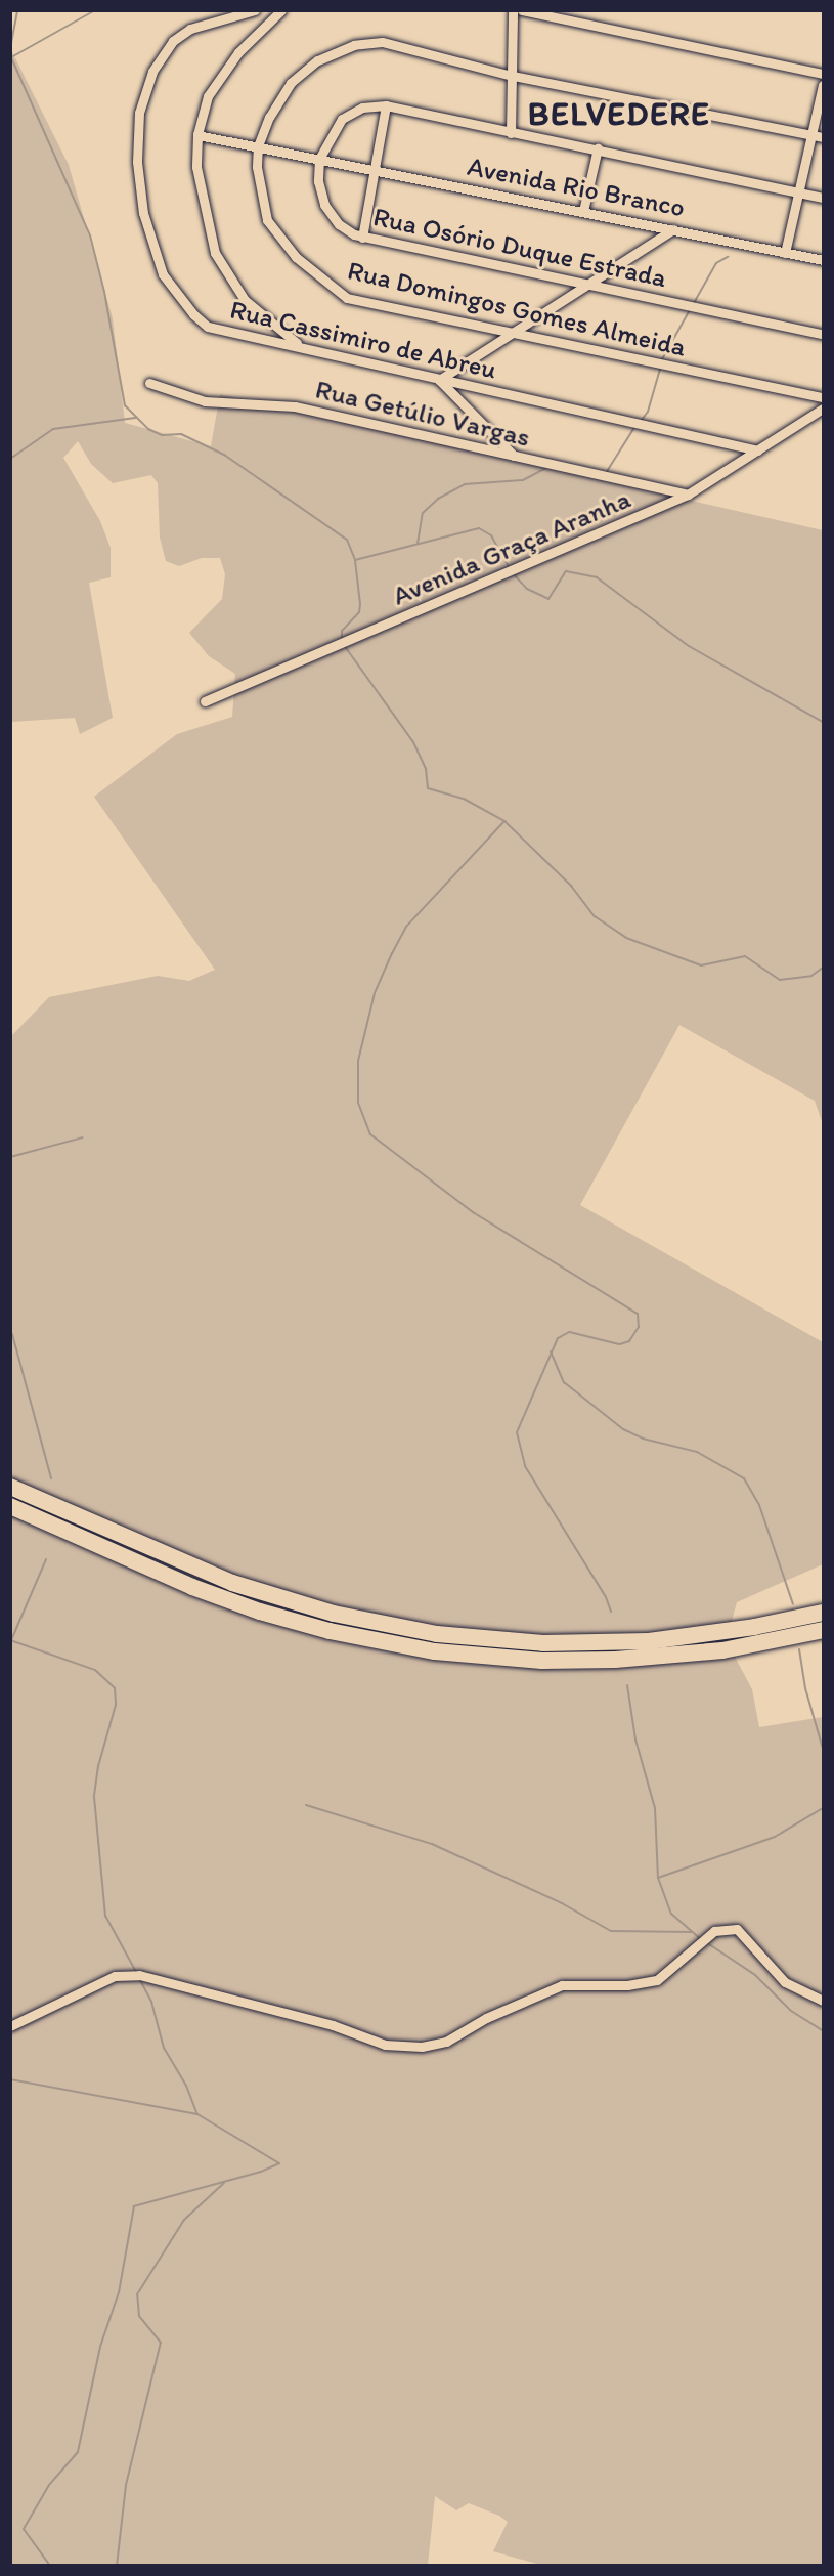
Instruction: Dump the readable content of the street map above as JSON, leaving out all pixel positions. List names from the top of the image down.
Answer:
{
  "streets": {
    "street": [
      "Avenida Rio Branco",
      "Rua Osório Duque Estrada",
      "Rua Domingos Gomes Almeida",
      "Rua Cassimiro de Abreu",
      "Rua Getúlio Vargas",
      "Avenida Graça Aranha"
    ]
  },
  "crossings": [
    ["Avenida Rio Branco", "Rua Osório Duque Estrada"],
    ["Avenida Rio Branco", "Rua Domingos Gomes Almeida"],
    ["Rua Cassimiro de Abreu", "Avenida Graça Aranha"],
    ["Rua Getúlio Vargas", "Avenida Graça Aranha"]
  ],
  "districts": ["BELVEDERE"]
}
